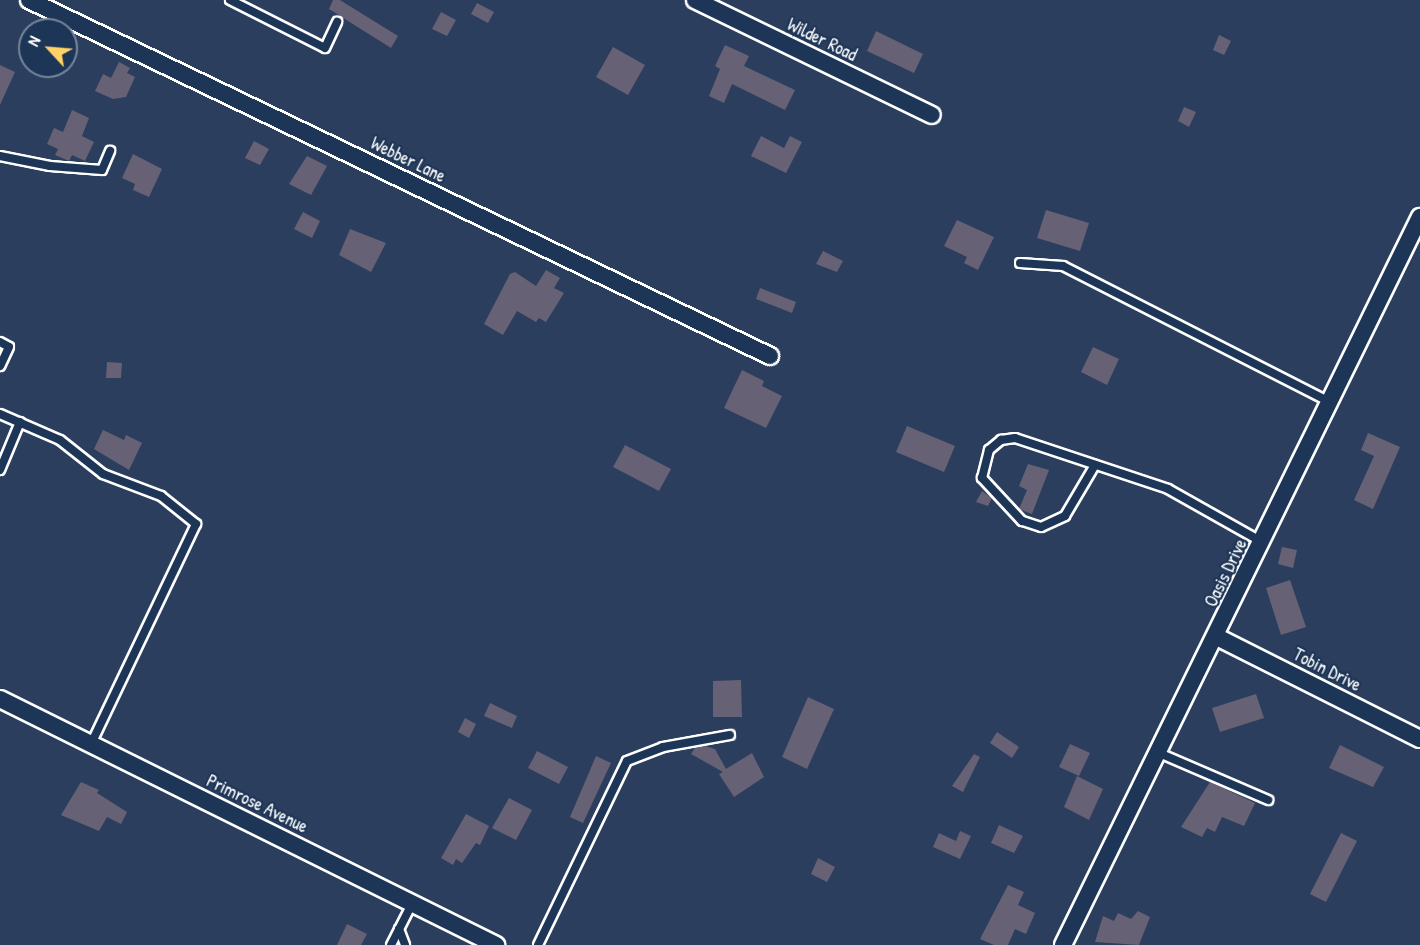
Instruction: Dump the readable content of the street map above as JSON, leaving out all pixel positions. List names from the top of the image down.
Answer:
{
  "streets": {
    "street": [
      "Wilder Road",
      "Webber Lane",
      "Oasis Drive",
      "Tobin Drive",
      "Primrose Avenue"
    ]
  },
  "crossings": [
    ["Oasis Drive", "Tobin Drive"]
  ],
  "north": "top left"
}
